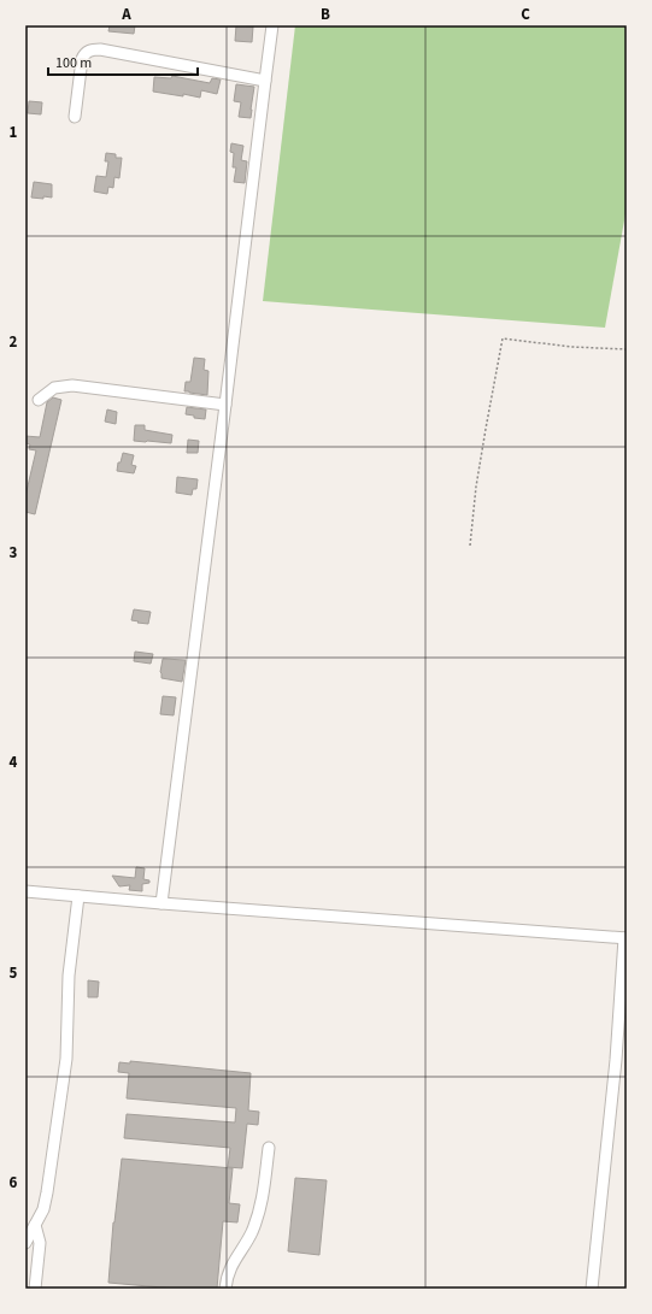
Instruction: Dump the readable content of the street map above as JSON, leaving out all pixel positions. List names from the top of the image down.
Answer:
{
  "scale_bar": "100 m",
  "grid": {
    "columns": ["A", "B", "C"],
    "rows": [
      "1",
      "2",
      "3",
      "4",
      "5",
      "6"
    ]
  }
}
